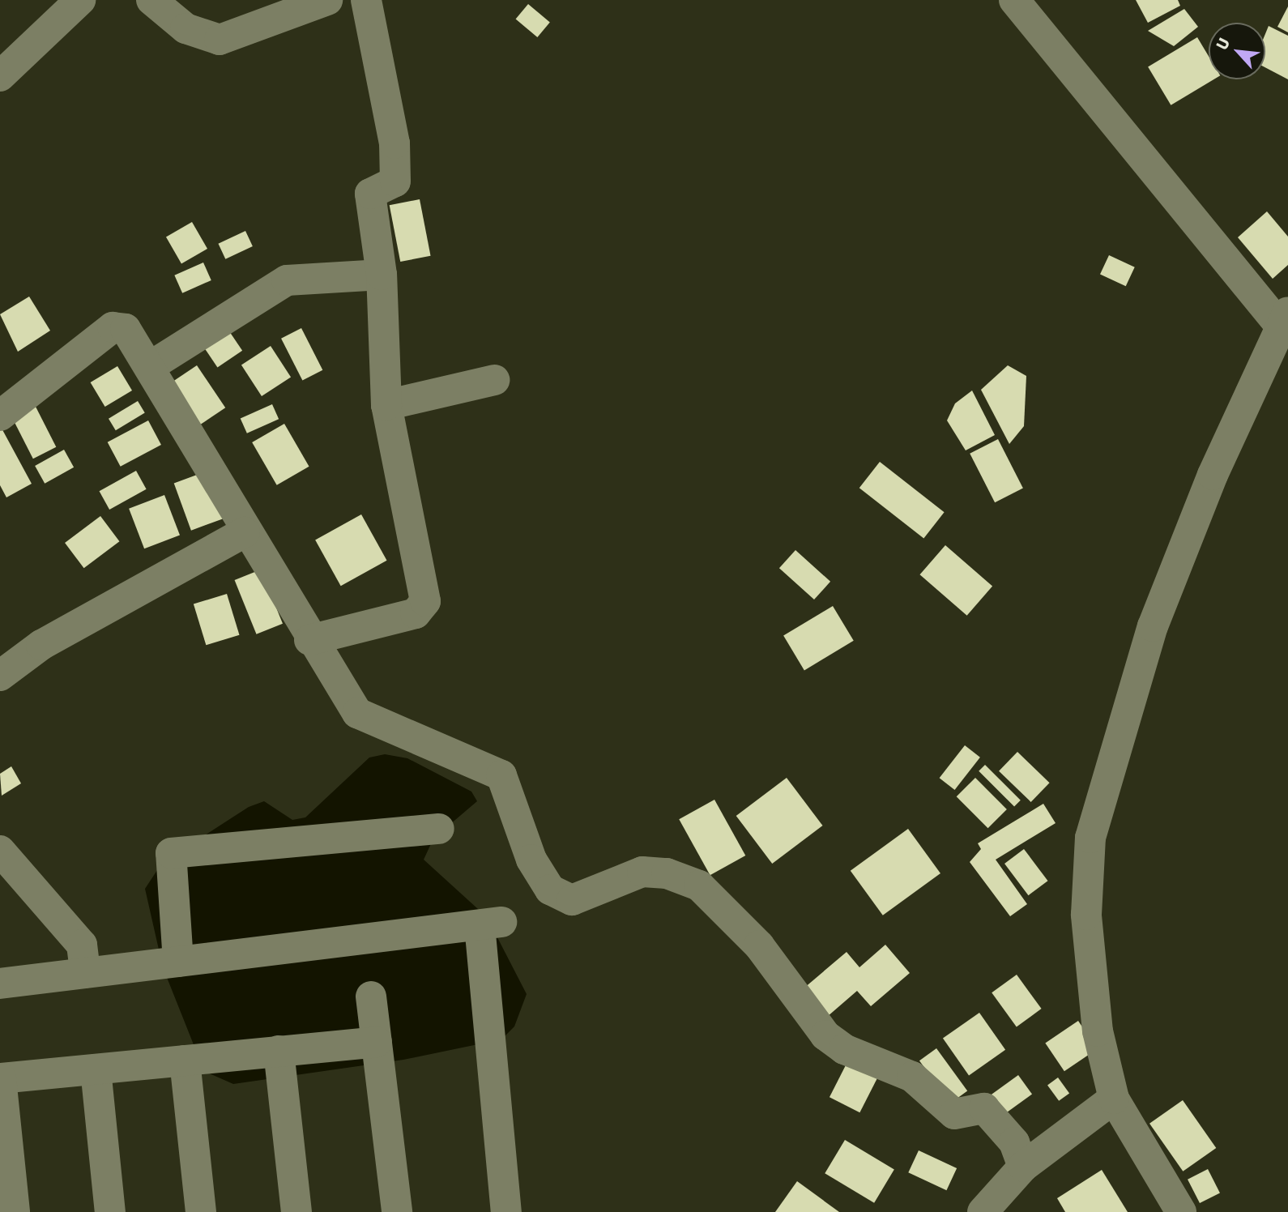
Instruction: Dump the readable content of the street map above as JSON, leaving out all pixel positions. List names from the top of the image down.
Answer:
{
  "north": "top left"
}
